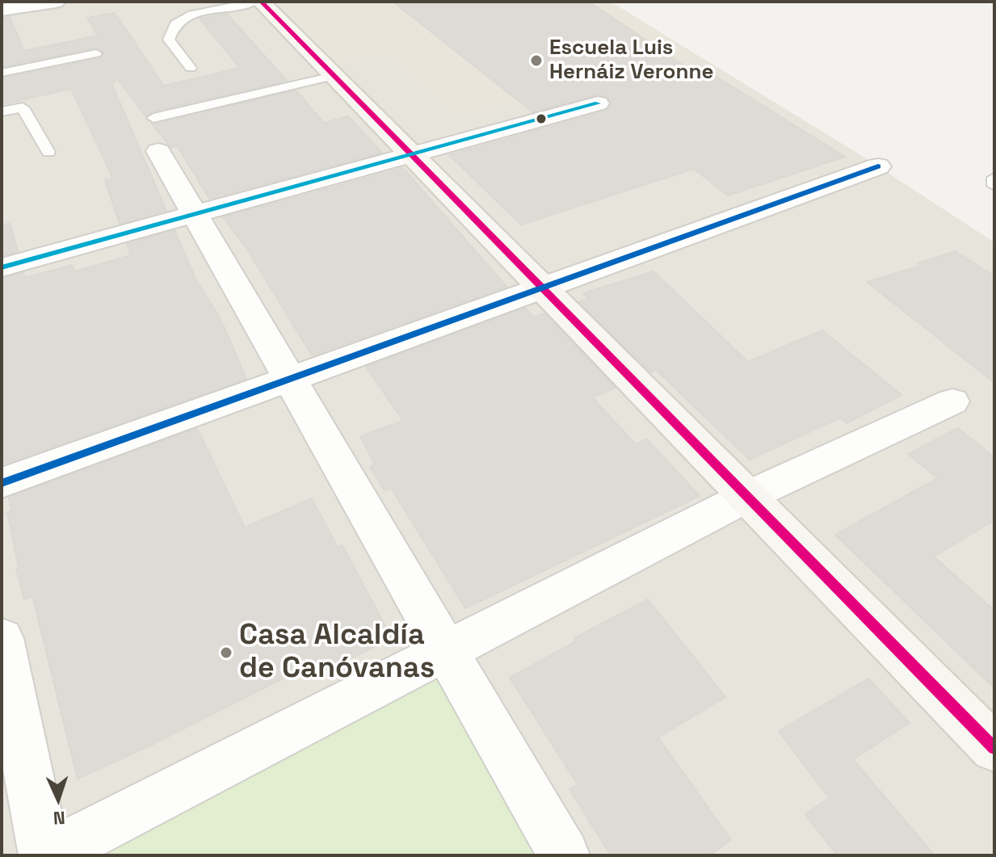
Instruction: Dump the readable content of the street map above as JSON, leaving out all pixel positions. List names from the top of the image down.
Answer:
{
  "places": ["Escuela Luis Hernáiz Veronne", "Casa Alcaldía de Canóvanas"],
  "north": "bottom"
}
